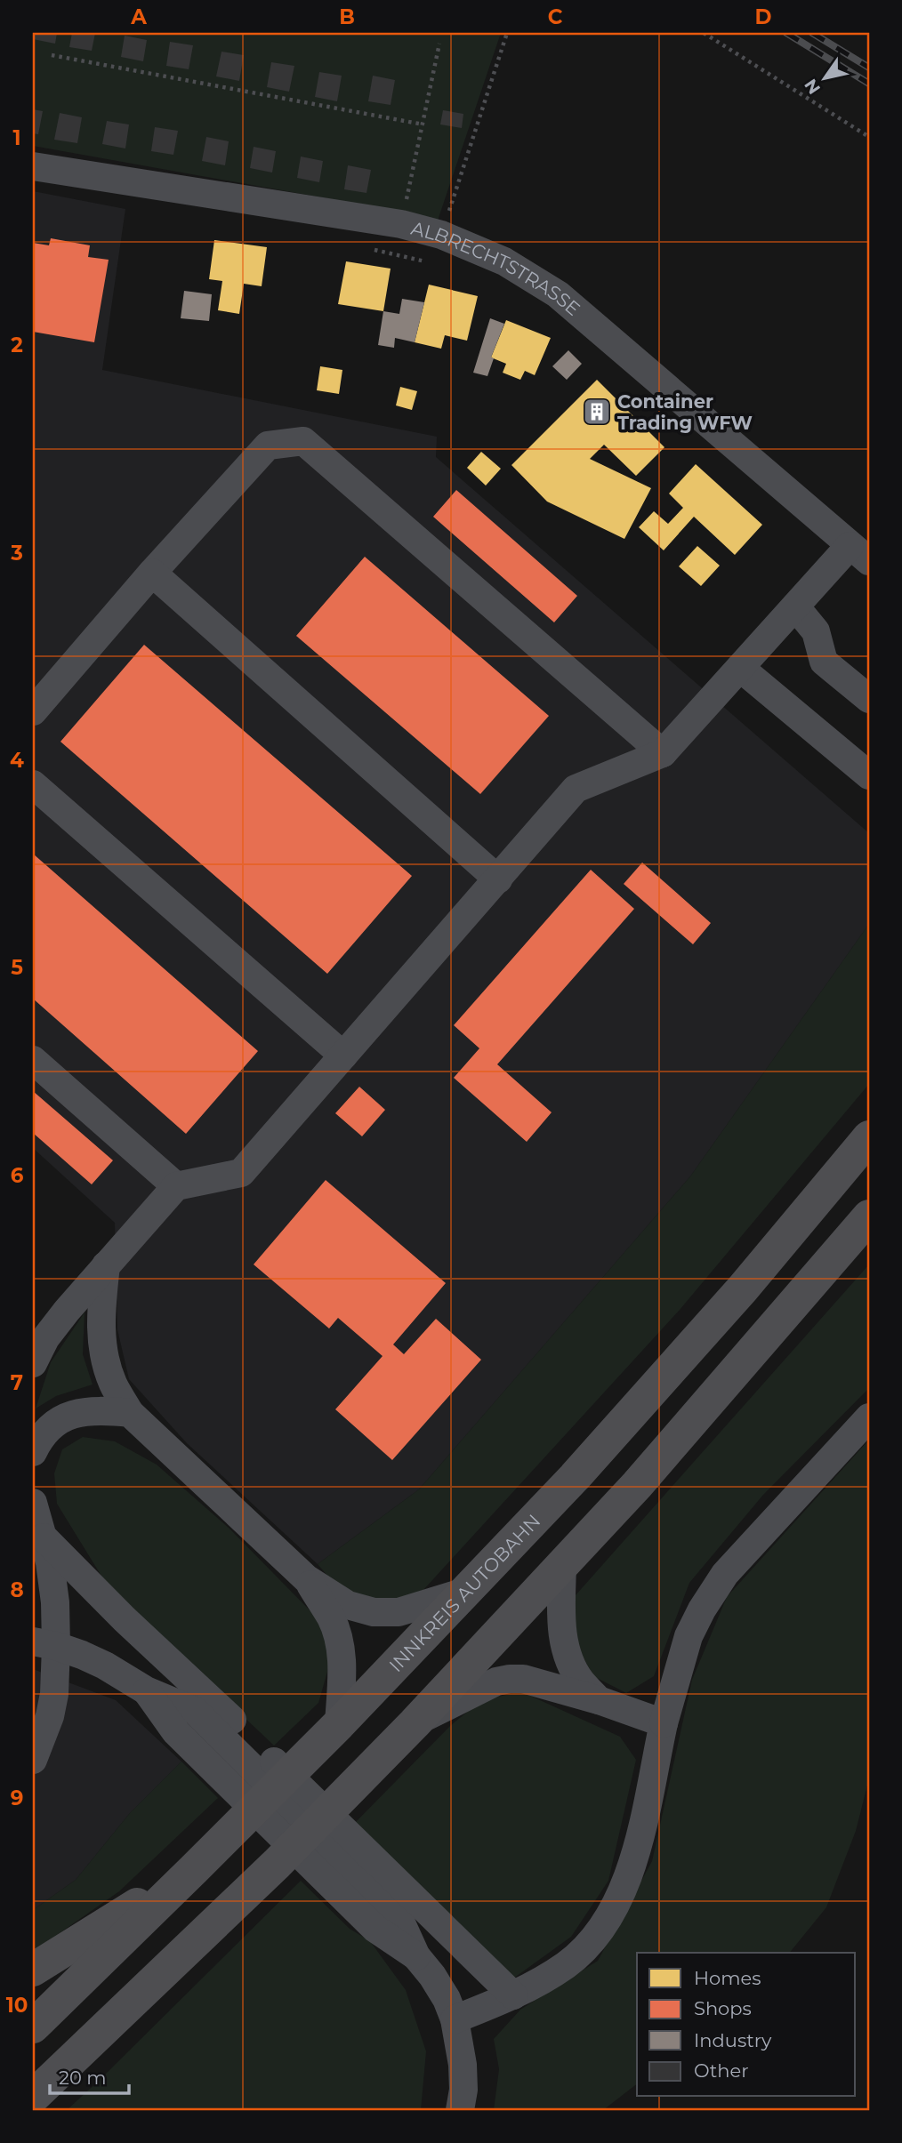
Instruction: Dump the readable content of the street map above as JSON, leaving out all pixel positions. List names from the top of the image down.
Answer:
{
  "streets": {
    "highway": ["INNKREIS AUTOBAHN"],
    "street": ["ALBRECHTSTRASSE"]
  },
  "places": {
    "building": ["Container Trading WFW"]
  },
  "legend": [
    "Homes",
    "Shops",
    "Industry",
    "Other"
  ],
  "scale_bar": "20 m",
  "north": "bottom left",
  "grid": {
    "columns": [
      "A",
      "B",
      "C",
      "D"
    ],
    "rows": [
      "1",
      "2",
      "3",
      "4",
      "5",
      "6",
      "7",
      "8",
      "9",
      "10"
    ]
  }
}
